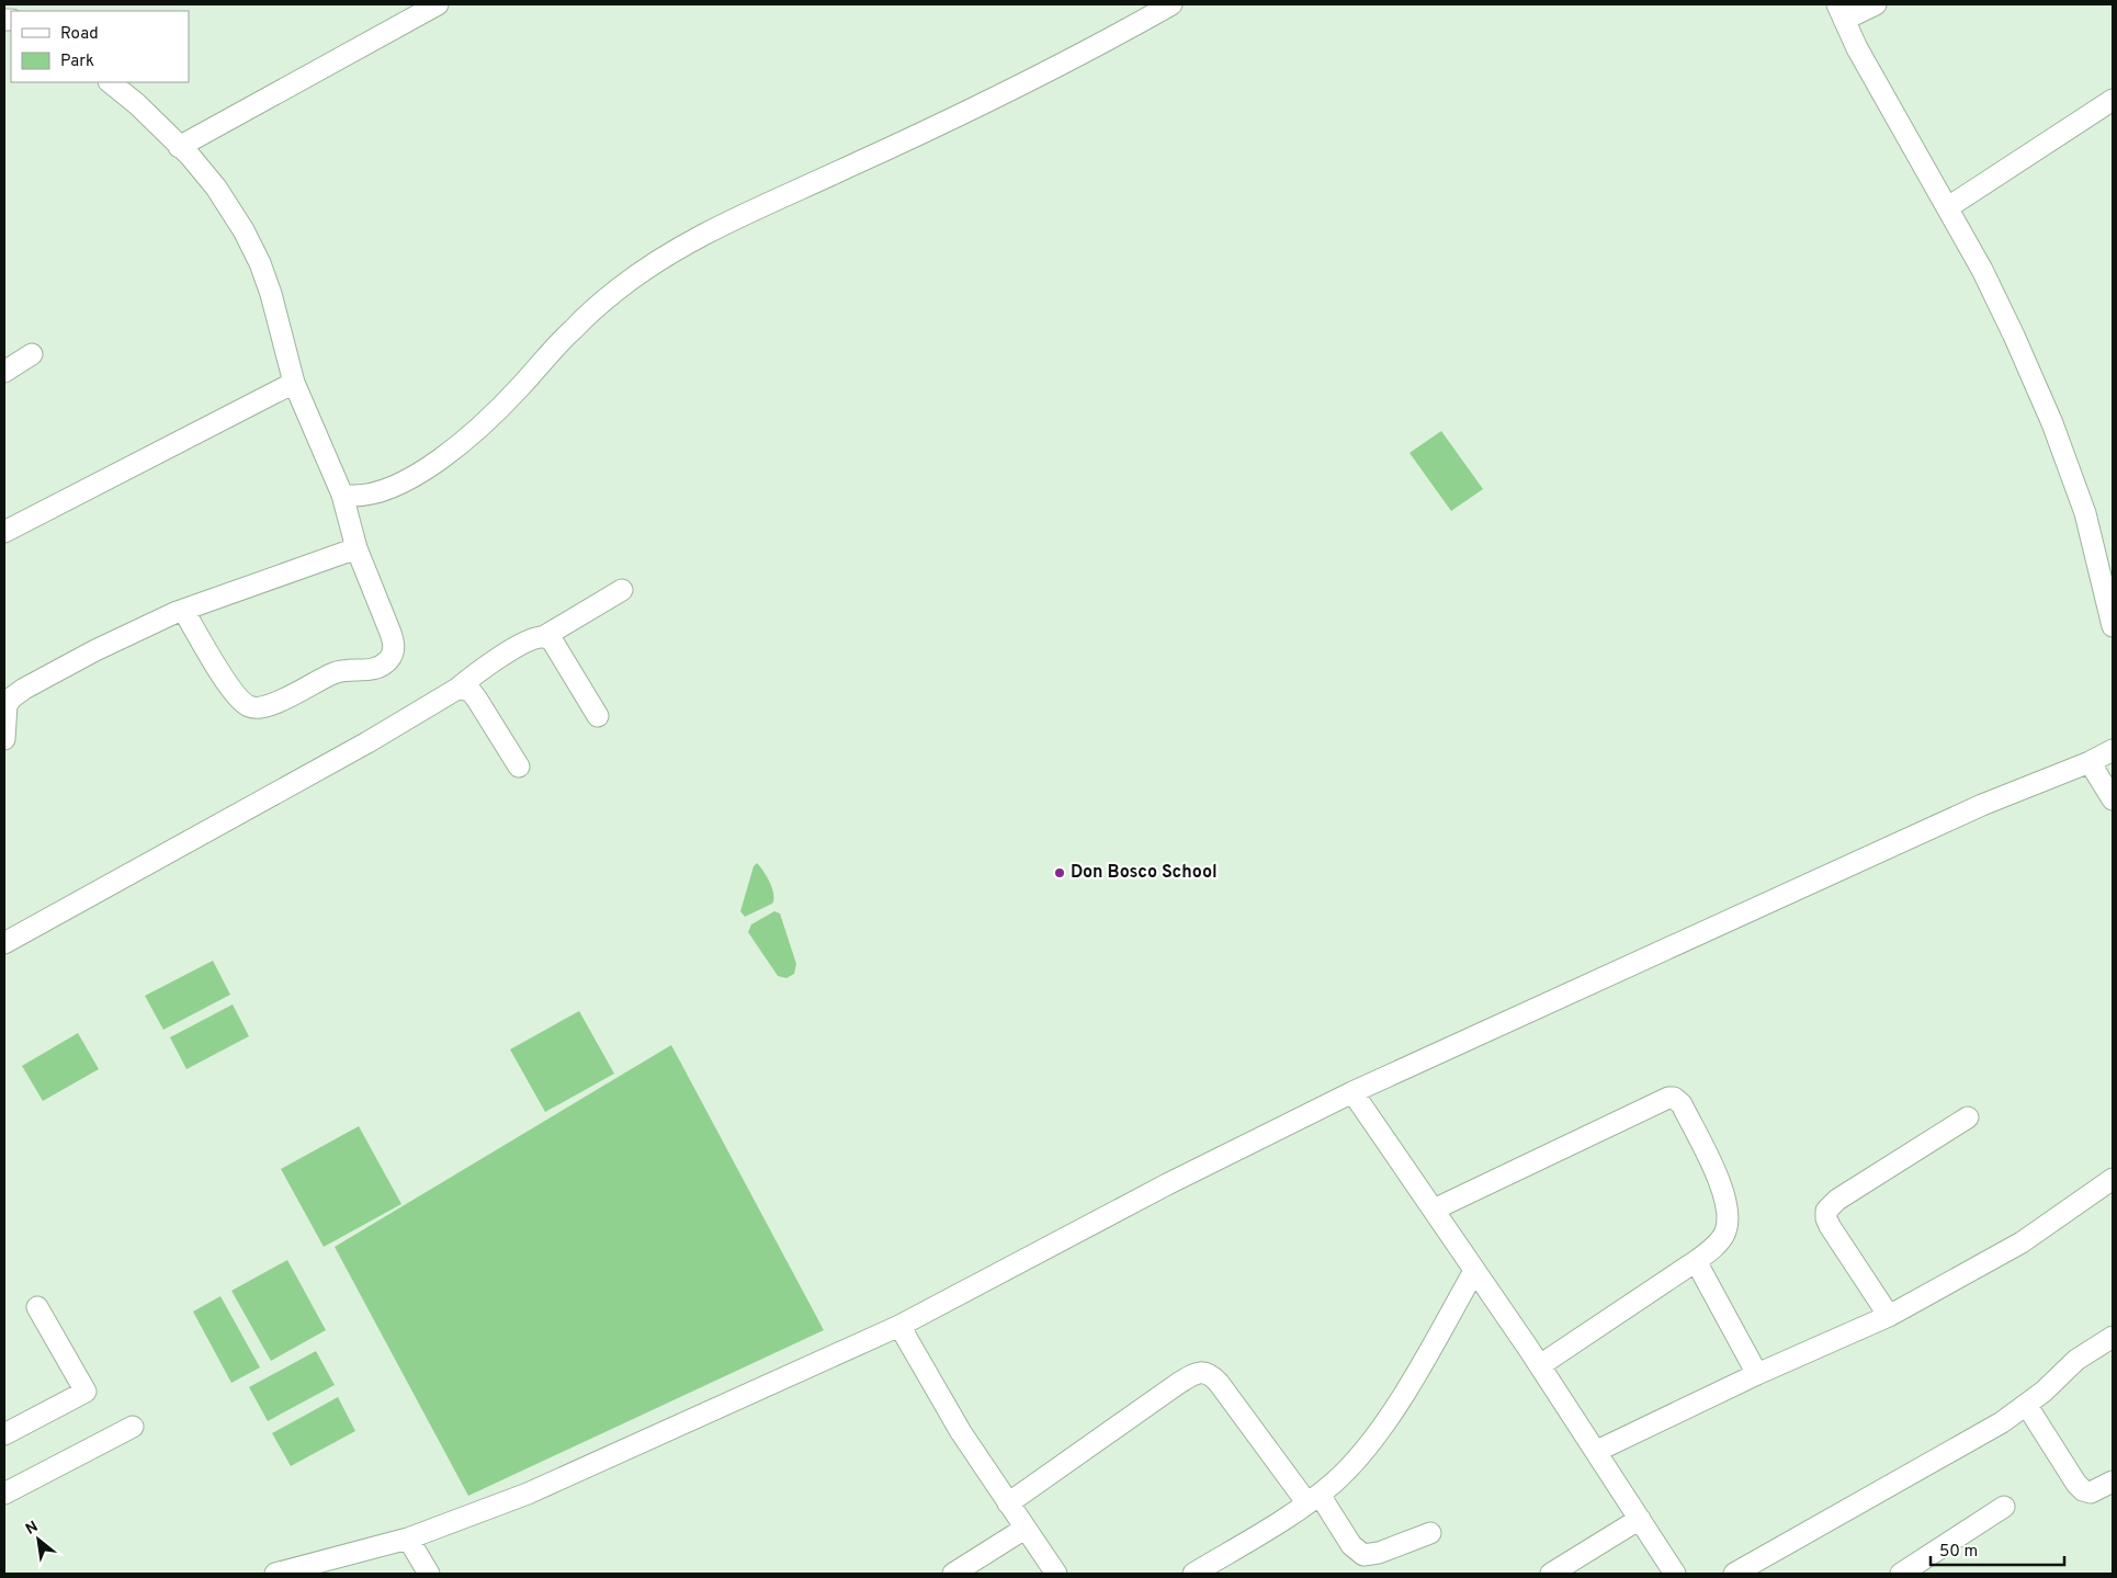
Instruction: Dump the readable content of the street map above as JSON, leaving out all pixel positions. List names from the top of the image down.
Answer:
{
  "places": ["Don Bosco School"],
  "legend": ["Road", "Park"],
  "scale_bar": "50 m",
  "north": "top left"
}
